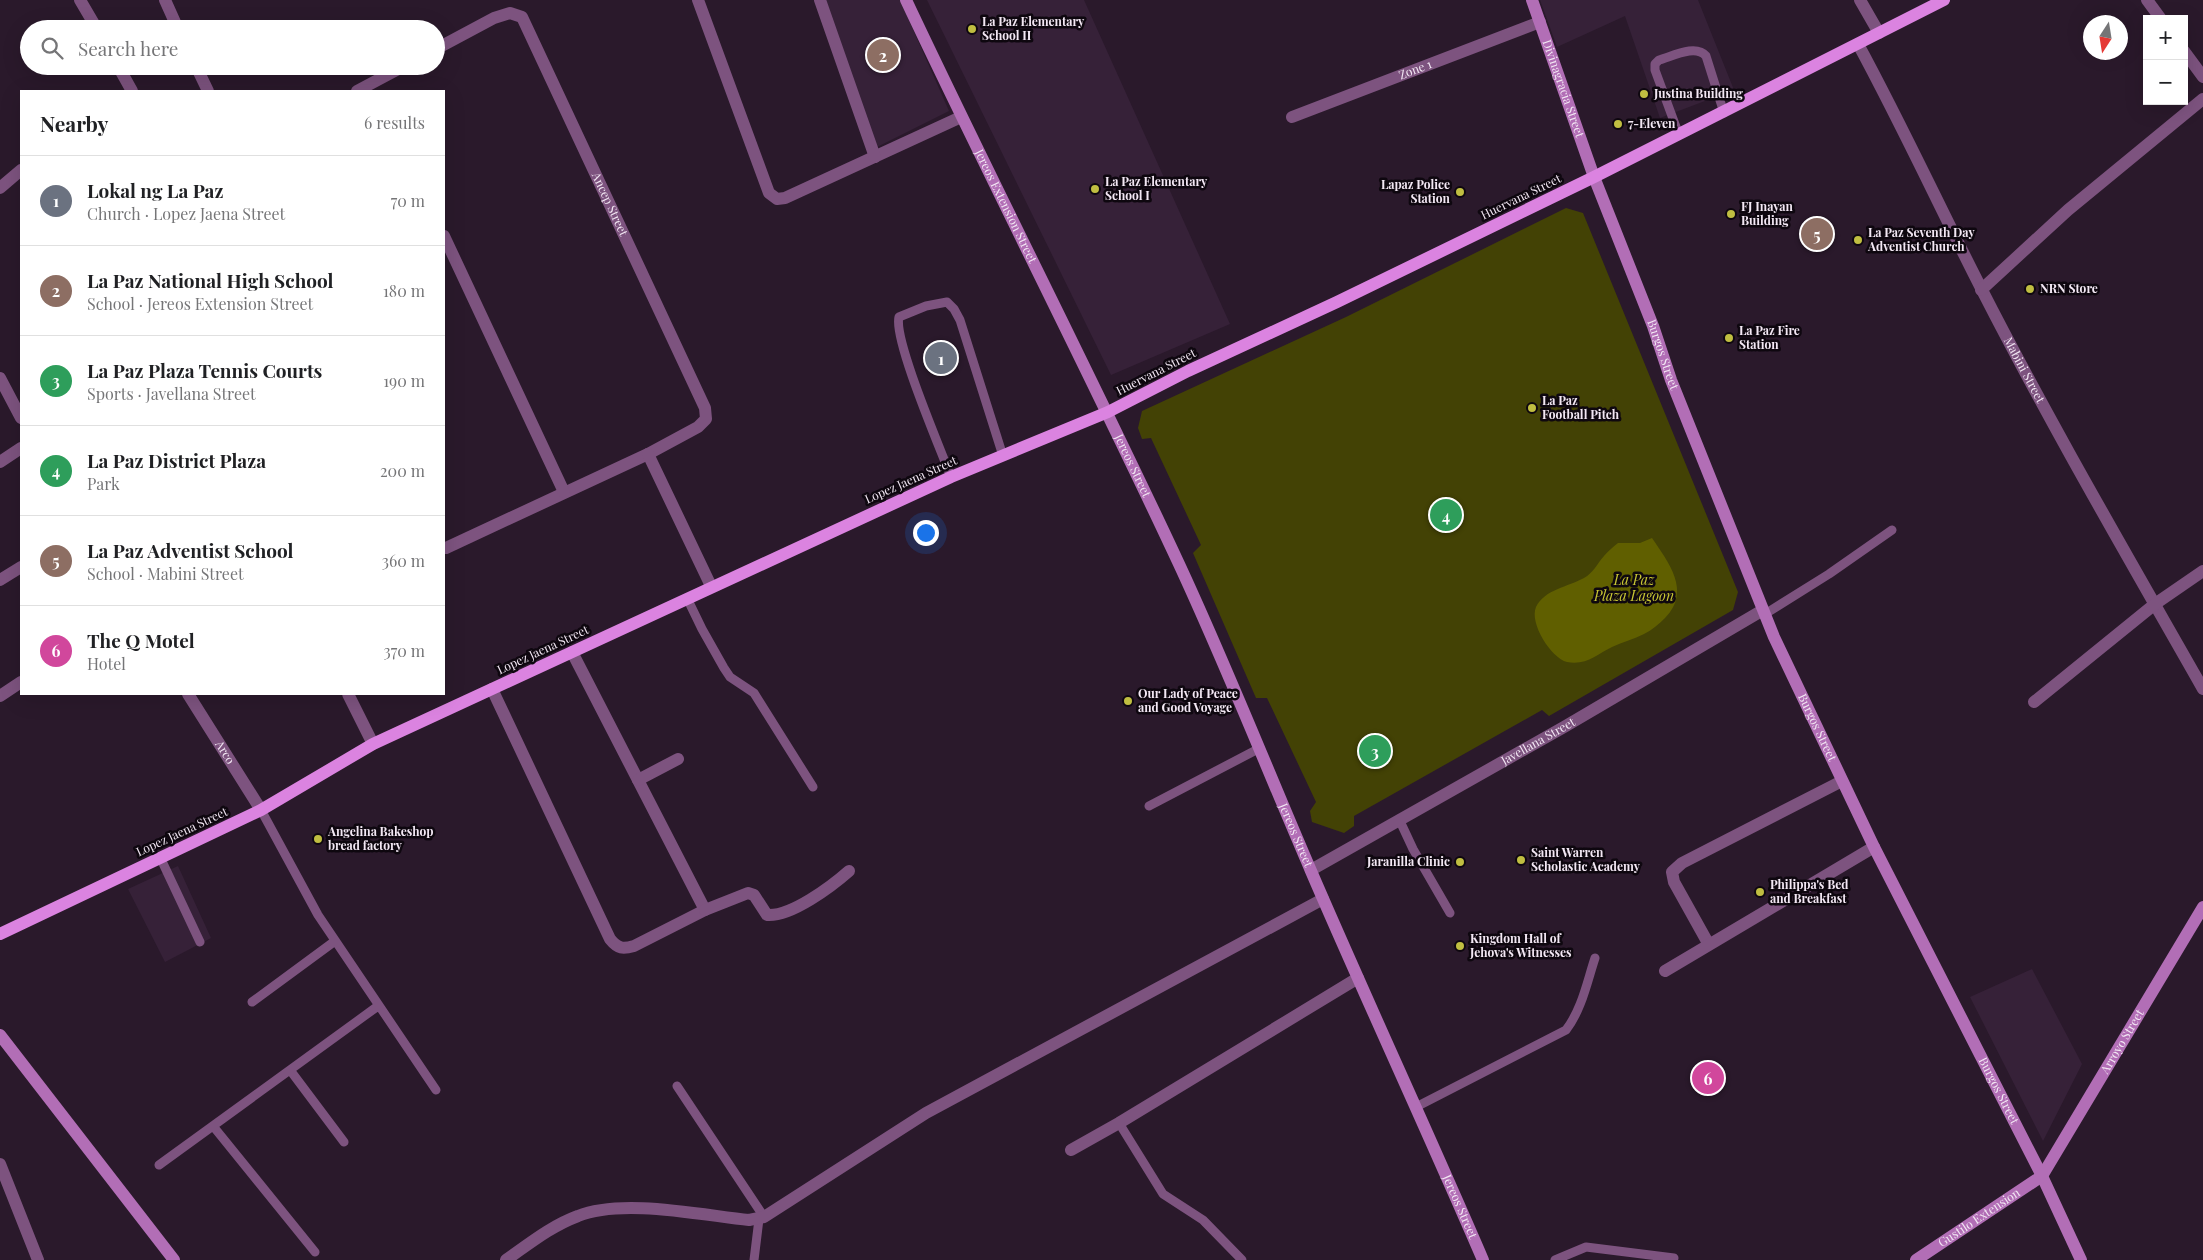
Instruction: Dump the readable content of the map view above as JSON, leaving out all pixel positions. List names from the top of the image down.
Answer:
{
  "streets": {
    "main road": ["Huervana Street", "Lopez Jaena Street"],
    "street": [
      "Zone 1",
      "Divinagracia Street",
      "Ancep Street",
      "Jereos Extension Street",
      "Burgos Street",
      "Mabini Street",
      "Jereos Street",
      "Javellana Street",
      "Arco",
      "Arroyo Street",
      "Gustilo Extension"
    ]
  },
  "crossings": [
    ["Zone 1", "Divinagracia Street"],
    ["Divinagracia Street", "Huervana Street"],
    ["Divinagracia Street", "Burgos Street"],
    ["Huervana Street", "Jereos Extension Street"],
    ["Huervana Street", "Burgos Street"],
    ["Huervana Street", "Mabini Street"],
    ["Huervana Street", "Jereos Street"],
    ["Huervana Street", "Lopez Jaena Street"],
    ["Jereos Extension Street", "Jereos Street"],
    ["Jereos Extension Street", "Lopez Jaena Street"],
    ["Burgos Street", "Javellana Street"],
    ["Burgos Street", "Arroyo Street"],
    ["Burgos Street", "Gustilo Extension"],
    ["Jereos Street", "Lopez Jaena Street"],
    ["Jereos Street", "Javellana Street"],
    ["Lopez Jaena Street", "Arco"],
    ["Arroyo Street", "Gustilo Extension"]
  ],
  "water": ["La Paz Plaza Lagoon"],
  "places": [
    "La Paz Elementary School II",
    "Justina Building",
    "7-Eleven",
    "La Paz Elementary School I",
    "Lapaz Police Station",
    "FJ Inayan Building",
    "La Paz Seventh Day Adventist Church",
    "NRN Store",
    "La Paz Fire Station",
    "La Paz Football Pitch",
    "Our Lady of Peace and Good Voyage",
    "Angelina Bakeshop bread factory",
    "Saint Warren Scholastic Academy",
    "Jaranilla Clinic",
    "Philippa's Bed and Breakfast",
    "Kingdom Hall of Jehova's Witnesses"
  ],
  "north": "bottom",
  "page": {
    "map_buttons": ["+", "−"],
    "search": "Search here",
    "pins": [
      "2",
      "5",
      "1",
      "4",
      "3",
      "6"
    ],
    "heading": ["Nearby", "6 results"],
    "list": [
      {
        "mark": "1",
        "name": "Lokal ng La Paz",
        "note": "Church · Lopez Jaena Street",
        "value": "70 m"
      },
      {
        "mark": "2",
        "name": "La Paz National High School",
        "note": "School · Jereos Extension Street",
        "value": "180 m"
      },
      {
        "mark": "3",
        "name": "La Paz Plaza Tennis Courts",
        "note": "Sports · Javellana Street",
        "value": "190 m"
      },
      {
        "mark": "4",
        "name": "La Paz District Plaza",
        "note": "Park",
        "value": "200 m"
      },
      {
        "mark": "5",
        "name": "La Paz Adventist School",
        "note": "School · Mabini Street",
        "value": "360 m"
      },
      {
        "mark": "6",
        "name": "The Q Motel",
        "note": "Hotel",
        "value": "370 m"
      }
    ]
  }
}
